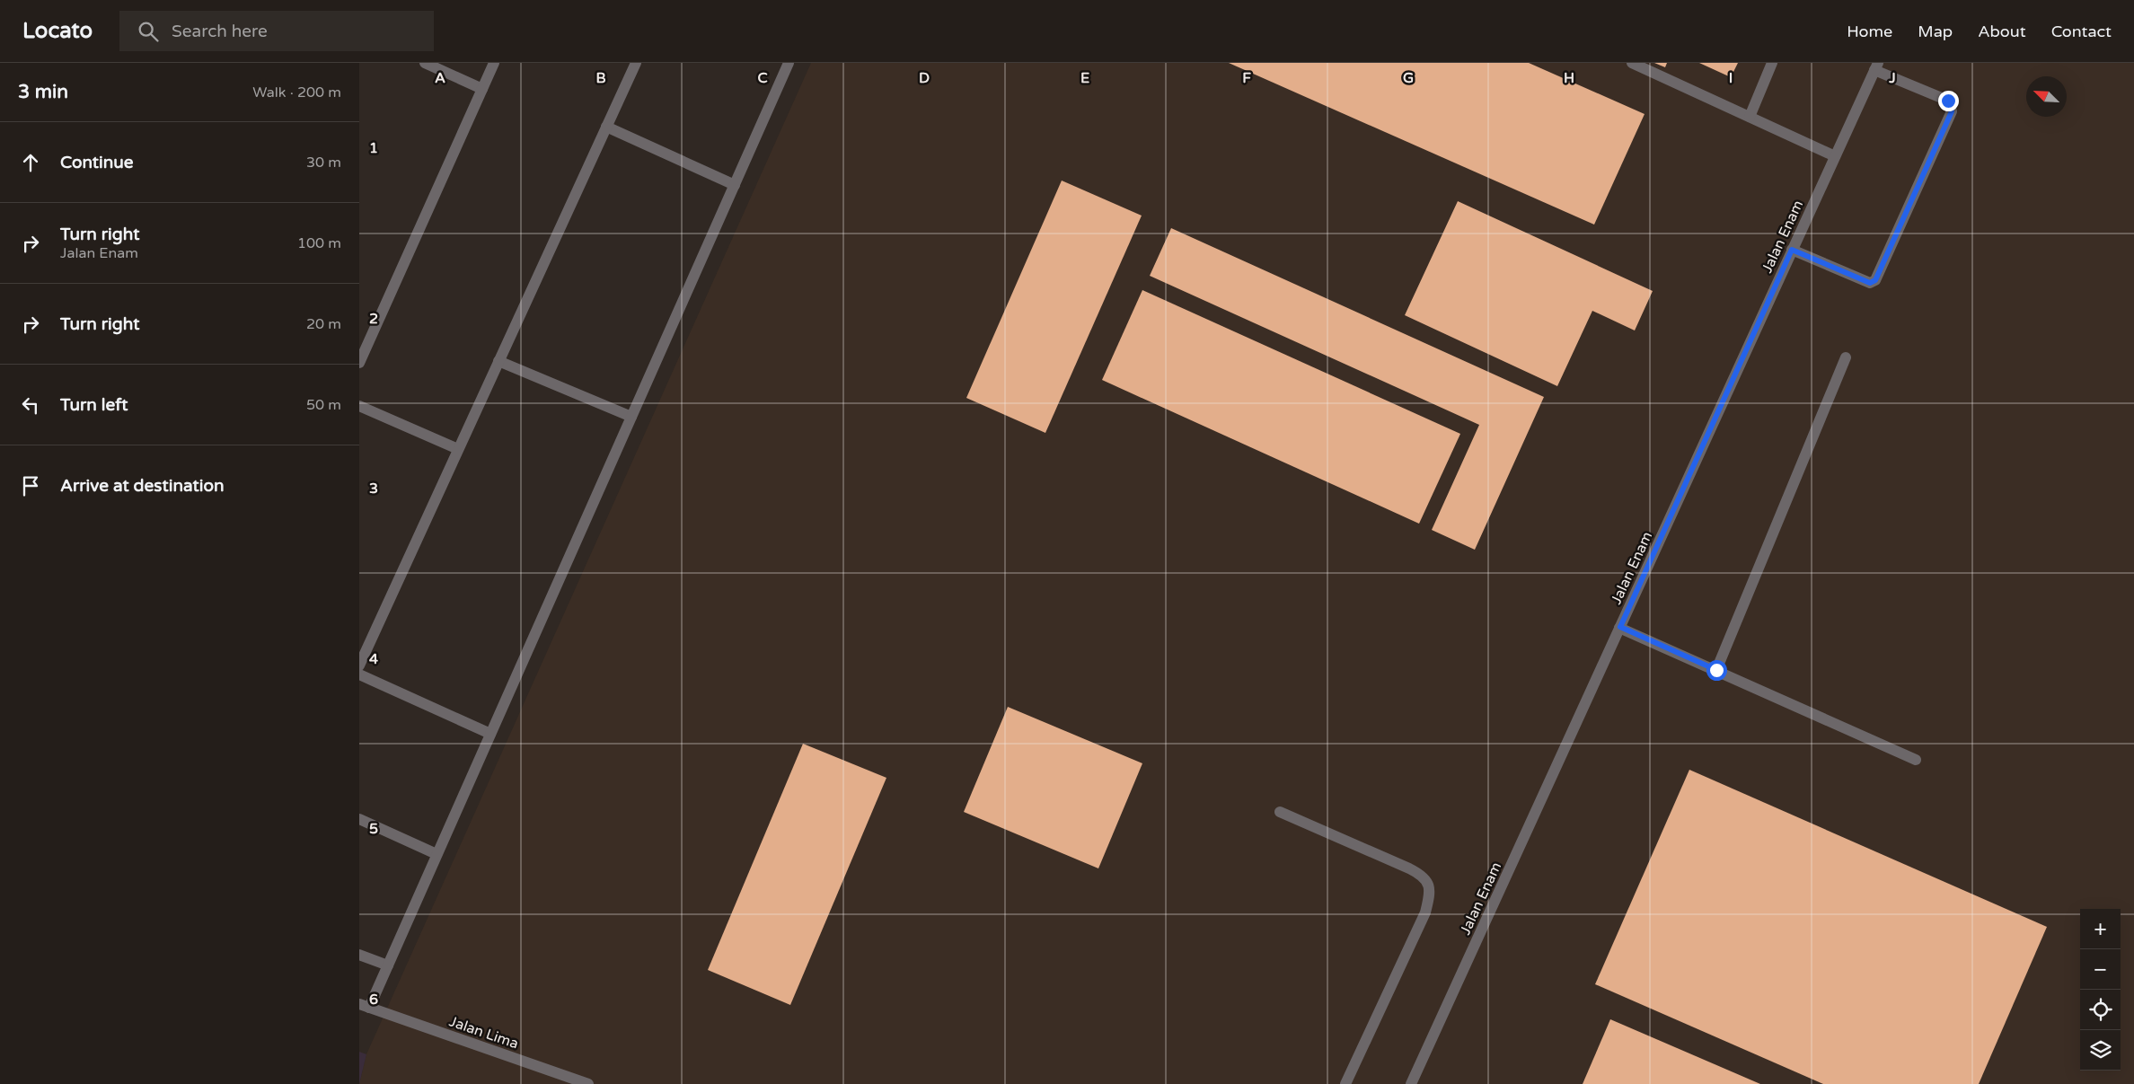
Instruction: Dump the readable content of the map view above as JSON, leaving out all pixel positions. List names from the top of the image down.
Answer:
{
  "streets": {
    "street": ["Jalan Enam", "Jalan Lima"]
  },
  "north": "top left",
  "page": {
    "header": "Locato",
    "search": "Search here",
    "nav": [
      "Home",
      "Map",
      "About",
      "Contact"
    ],
    "heading": ["3 min", "Walk · 200 m"],
    "list": [
      ["Continue", "30 m"],
      ["Turn right", "Jalan Enam", "100 m"],
      ["Turn right", "20 m"],
      ["Turn left", "50 m"],
      "Arrive at destination"
    ],
    "map_buttons": ["+", "−"]
  },
  "grid": {
    "columns": [
      "A",
      "B",
      "C",
      "D",
      "E",
      "F",
      "G",
      "H",
      "I",
      "J"
    ],
    "rows": [
      "1",
      "2",
      "3",
      "4",
      "5",
      "6"
    ]
  }
}
